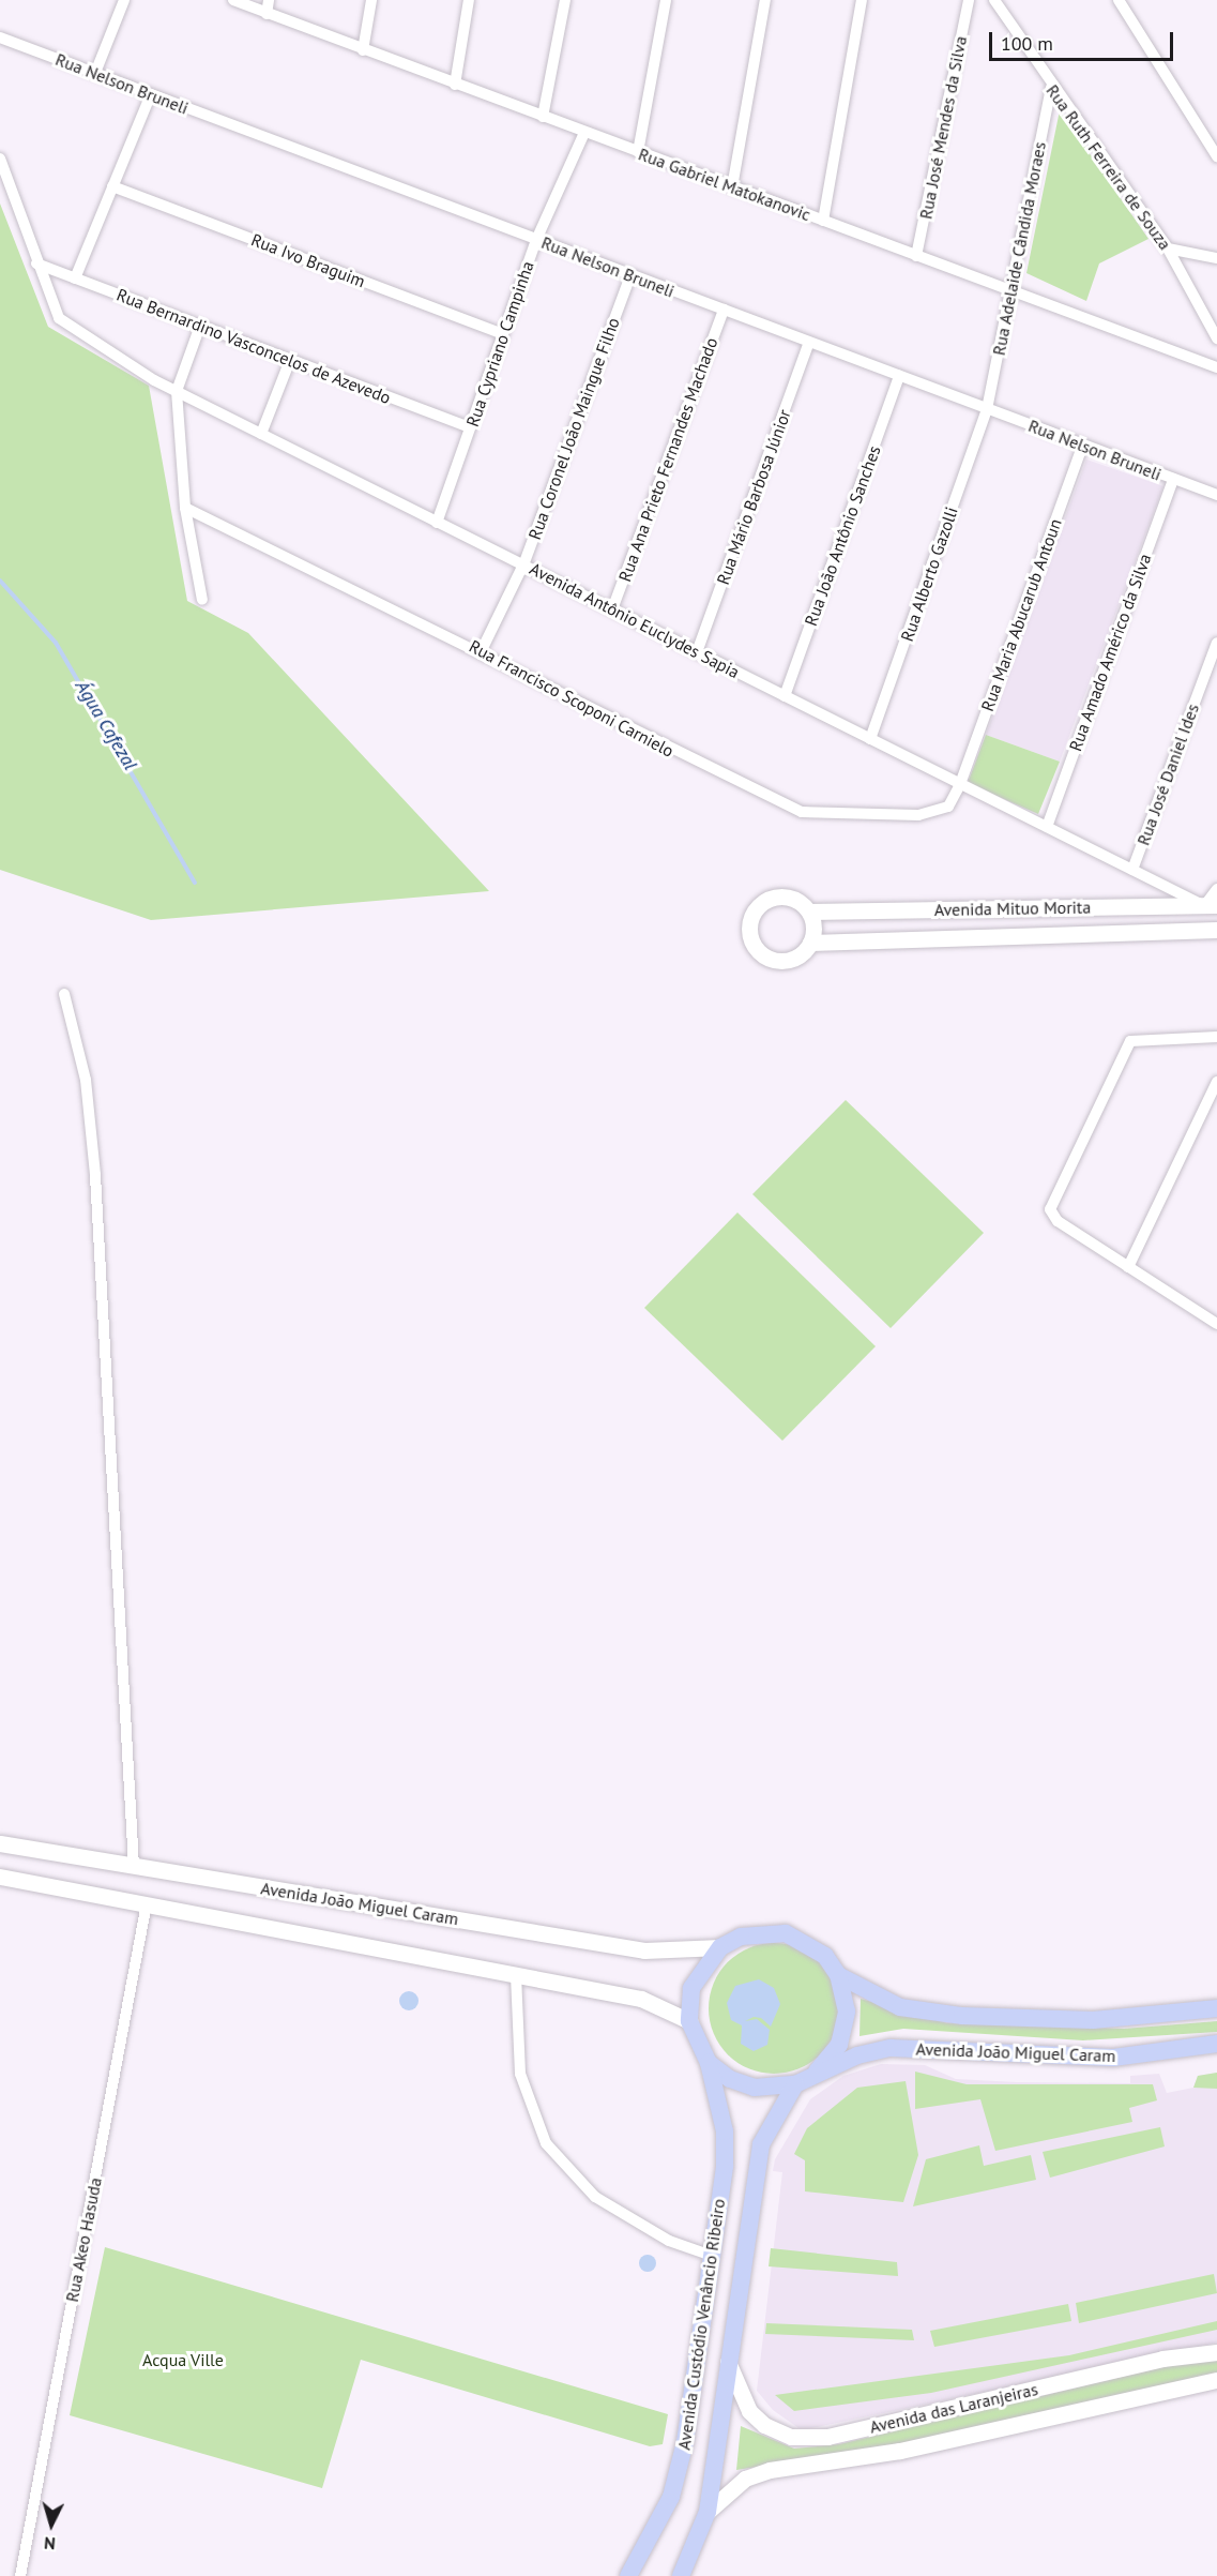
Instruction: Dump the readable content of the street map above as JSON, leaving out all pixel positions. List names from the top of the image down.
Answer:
{
  "streets": {
    "main road": ["Avenida João Miguel Caram", "Avenida Custódio Venâncio Ribeiro"],
    "street": [
      "Rua Nelson Bruneli",
      "Rua José Mendes da Silva",
      "Rua Ruth Ferreira de Souza",
      "Rua Gabriel Matokanovic",
      "Rua Adelaide Cândida Moraes",
      "Rua Ivo Braguim",
      "Rua Cypriano Campinha",
      "Rua Bernardino Vasconcelos de Azevedo",
      "Rua Coronel João Maingue Filho",
      "Rua Ana Prieto Fernandes Machado",
      "Rua Mário Barbosa Júnior",
      "Rua João Antônio Sanches",
      "Rua Alberto Gazolli",
      "Rua Maria Abucarub Antoun",
      "Avenida Antônio Euclydes Sapia",
      "Rua Amado Américo da Silva",
      "Rua Francisco Scoponi Carnielo",
      "Rua José Daniel Ides",
      "Avenida Mituo Morita",
      "Rua Akeo Hasuda",
      "Avenida das Laranjeiras"
    ]
  },
  "crossings": [
    ["Rua Nelson Bruneli", "Rua Adelaide Cândida Moraes"],
    ["Rua Nelson Bruneli", "Rua Cypriano Campinha"],
    ["Rua Nelson Bruneli", "Rua Coronel João Maingue Filho"],
    ["Rua Nelson Bruneli", "Rua Ana Prieto Fernandes Machado"],
    ["Rua Nelson Bruneli", "Rua Mário Barbosa Júnior"],
    ["Rua Nelson Bruneli", "Rua João Antônio Sanches"],
    ["Rua Nelson Bruneli", "Rua Alberto Gazolli"],
    ["Rua Nelson Bruneli", "Rua Maria Abucarub Antoun"],
    ["Rua Nelson Bruneli", "Rua Amado Américo da Silva"],
    ["Rua José Mendes da Silva", "Rua Gabriel Matokanovic"],
    ["Rua Ruth Ferreira de Souza", "Rua Adelaide Cândida Moraes"],
    ["Rua Gabriel Matokanovic", "Rua Adelaide Cândida Moraes"],
    ["Rua Gabriel Matokanovic", "Rua Cypriano Campinha"],
    ["Rua Adelaide Cândida Moraes", "Rua Alberto Gazolli"],
    ["Rua Ivo Braguim", "Rua Cypriano Campinha"],
    ["Rua Cypriano Campinha", "Rua Bernardino Vasconcelos de Azevedo"],
    ["Rua Cypriano Campinha", "Avenida Antônio Euclydes Sapia"],
    ["Rua Bernardino Vasconcelos de Azevedo", "Avenida Antônio Euclydes Sapia"],
    ["Rua Coronel João Maingue Filho", "Avenida Antônio Euclydes Sapia"],
    ["Rua Coronel João Maingue Filho", "Rua Francisco Scoponi Carnielo"],
    ["Rua Ana Prieto Fernandes Machado", "Avenida Antônio Euclydes Sapia"],
    ["Rua Mário Barbosa Júnior", "Avenida Antônio Euclydes Sapia"],
    ["Rua João Antônio Sanches", "Avenida Antônio Euclydes Sapia"],
    ["Rua Alberto Gazolli", "Avenida Antônio Euclydes Sapia"],
    ["Rua Maria Abucarub Antoun", "Avenida Antônio Euclydes Sapia"],
    ["Rua Maria Abucarub Antoun", "Rua Francisco Scoponi Carnielo"],
    ["Avenida Antônio Euclydes Sapia", "Rua Amado Américo da Silva"],
    ["Avenida Antônio Euclydes Sapia", "Rua Francisco Scoponi Carnielo"],
    ["Avenida Antônio Euclydes Sapia", "Rua José Daniel Ides"],
    ["Avenida Antônio Euclydes Sapia", "Avenida Mituo Morita"],
    ["Avenida João Miguel Caram", "Avenida Custódio Venâncio Ribeiro"],
    ["Avenida Custódio Venâncio Ribeiro", "Avenida das Laranjeiras"]
  ],
  "water": ["Água Cafezal"],
  "parks": ["Acqua Ville"],
  "scale_bar": "100 m",
  "north": "bottom"
}
